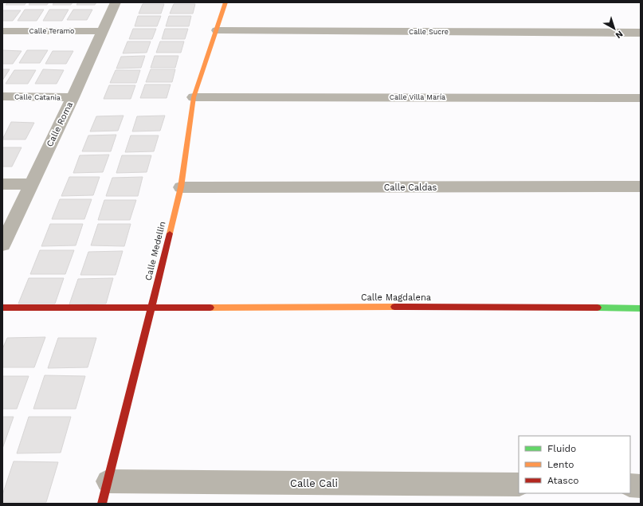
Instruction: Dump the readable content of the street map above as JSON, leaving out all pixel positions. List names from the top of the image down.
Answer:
{
  "streets": {
    "street": [
      "Calle Teramo",
      "Calle Sucre",
      "Calle Catania",
      "Calle Villa María",
      "Calle Roma",
      "Calle Caldas",
      "Calle Medellin",
      "Calle Magdalena",
      "Calle Cali"
    ]
  },
  "crossings": [
    ["Calle Teramo", "Calle Roma"],
    ["Calle Sucre", "Calle Medellin"],
    ["Calle Catania", "Calle Roma"],
    ["Calle Villa María", "Calle Medellin"],
    ["Calle Caldas", "Calle Medellin"],
    ["Calle Medellin", "Calle Magdalena"],
    ["Calle Medellin", "Calle Cali"]
  ],
  "legend": ["Fluido", "Lento", "Atasco"],
  "north": "bottom right"
}
